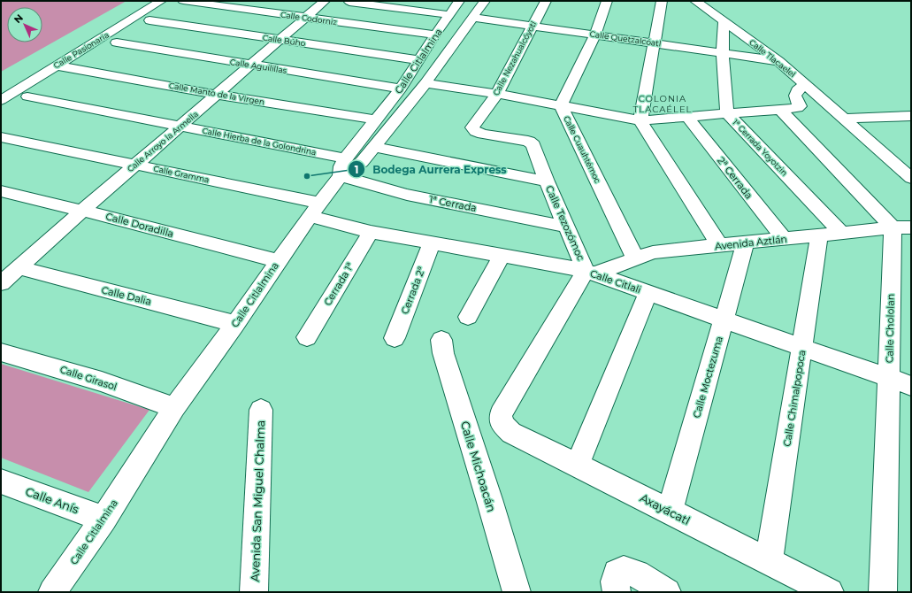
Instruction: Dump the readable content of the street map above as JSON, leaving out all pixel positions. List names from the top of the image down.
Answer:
{
  "streets": {
    "street": [
      "Calle Codorniz",
      "Calle Quetzalcóatl",
      "Calle Búho",
      "Calle Pasionaria",
      "Calle Nezahualcóyotl",
      "Calle Tlacaelel",
      "Calle Citlalmina",
      "Calle Aguilillas",
      "Calle Manto de la Virgen",
      "Calle Arroyo la Armella",
      "Calle Hierba de la Golondrina",
      "1ª Cerrada Yoyotzin",
      "Calle Cuauhtémoc",
      "Calle Gramma",
      "2ª Cerrada",
      "1ª Cerrada",
      "Calle Tezozómoc",
      "Calle Doradilla",
      "Avenida Aztlán",
      "Calle Citlali",
      "Cerrada 1ª",
      "Cerrada 2ª",
      "Calle Dalia",
      "Calle Chololan",
      "Calle Moctezuma",
      "Calle Girasol",
      "Calle Chimalpopoca",
      "Calle Michoacán",
      "Calle Anís",
      "Avenida San Miguel Chalma",
      "Axayácatl"
    ]
  },
  "crossings": [
    ["Calle Codorniz", "Calle Citlalmina"],
    ["Calle Codorniz", "Calle Arroyo la Armella"],
    ["Calle Quetzalcóatl", "Calle Nezahualcóyotl"],
    ["Calle Quetzalcóatl", "Calle Tlacaelel"],
    ["Calle Quetzalcóatl", "1ª Cerrada Yoyotzin"],
    ["Calle Quetzalcóatl", "Calle Cuauhtémoc"],
    ["Calle Búho", "Calle Citlalmina"],
    ["Calle Búho", "Calle Arroyo la Armella"],
    ["Calle Pasionaria", "Calle Manto de la Virgen"],
    ["Calle Nezahualcóyotl", "Calle Tezozómoc"],
    ["Calle Tlacaelel", "1ª Cerrada Yoyotzin"],
    ["Calle Citlalmina", "Calle Aguilillas"],
    ["Calle Citlalmina", "Calle Manto de la Virgen"],
    ["Calle Citlalmina", "Calle Hierba de la Golondrina"],
    ["Calle Citlalmina", "Calle Gramma"],
    ["Calle Citlalmina", "1ª Cerrada"],
    ["Calle Citlalmina", "Calle Doradilla"],
    ["Calle Citlalmina", "Calle Citlali"],
    ["Calle Citlalmina", "Calle Dalia"],
    ["Calle Citlalmina", "Calle Girasol"],
    ["Calle Citlalmina", "Calle Anís"],
    ["Calle Aguilillas", "Calle Arroyo la Armella"],
    ["Calle Manto de la Virgen", "Calle Arroyo la Armella"],
    ["Calle Arroyo la Armella", "Calle Hierba de la Golondrina"],
    ["Calle Arroyo la Armella", "Calle Gramma"],
    ["Calle Arroyo la Armella", "Calle Doradilla"],
    ["Calle Arroyo la Armella", "Calle Dalia"],
    ["1ª Cerrada Yoyotzin", "Avenida Aztlán"],
    ["Calle Cuauhtémoc", "Avenida Aztlán"],
    ["Calle Gramma", "Calle Citlali"],
    ["2ª Cerrada", "Avenida Aztlán"],
    ["1ª Cerrada", "Calle Tezozómoc"],
    ["Calle Tezozómoc", "Avenida Aztlán"],
    ["Calle Tezozómoc", "Calle Citlali"],
    ["Calle Tezozómoc", "Axayácatl"],
    ["Avenida Aztlán", "Calle Citlali"],
    ["Avenida Aztlán", "Calle Chololan"],
    ["Avenida Aztlán", "Calle Moctezuma"],
    ["Avenida Aztlán", "Calle Chimalpopoca"],
    ["Calle Citlali", "Cerrada 1ª"],
    ["Calle Citlali", "Cerrada 2ª"],
    ["Calle Citlali", "Calle Chololan"],
    ["Calle Citlali", "Calle Moctezuma"],
    ["Calle Citlali", "Calle Chimalpopoca"],
    ["Calle Moctezuma", "Axayácatl"],
    ["Calle Chimalpopoca", "Axayácatl"]
  ],
  "districts": ["COLONIA TLACAÉLEL"],
  "places": ["Bodega Aurrera Express"],
  "north": "top left"
}
